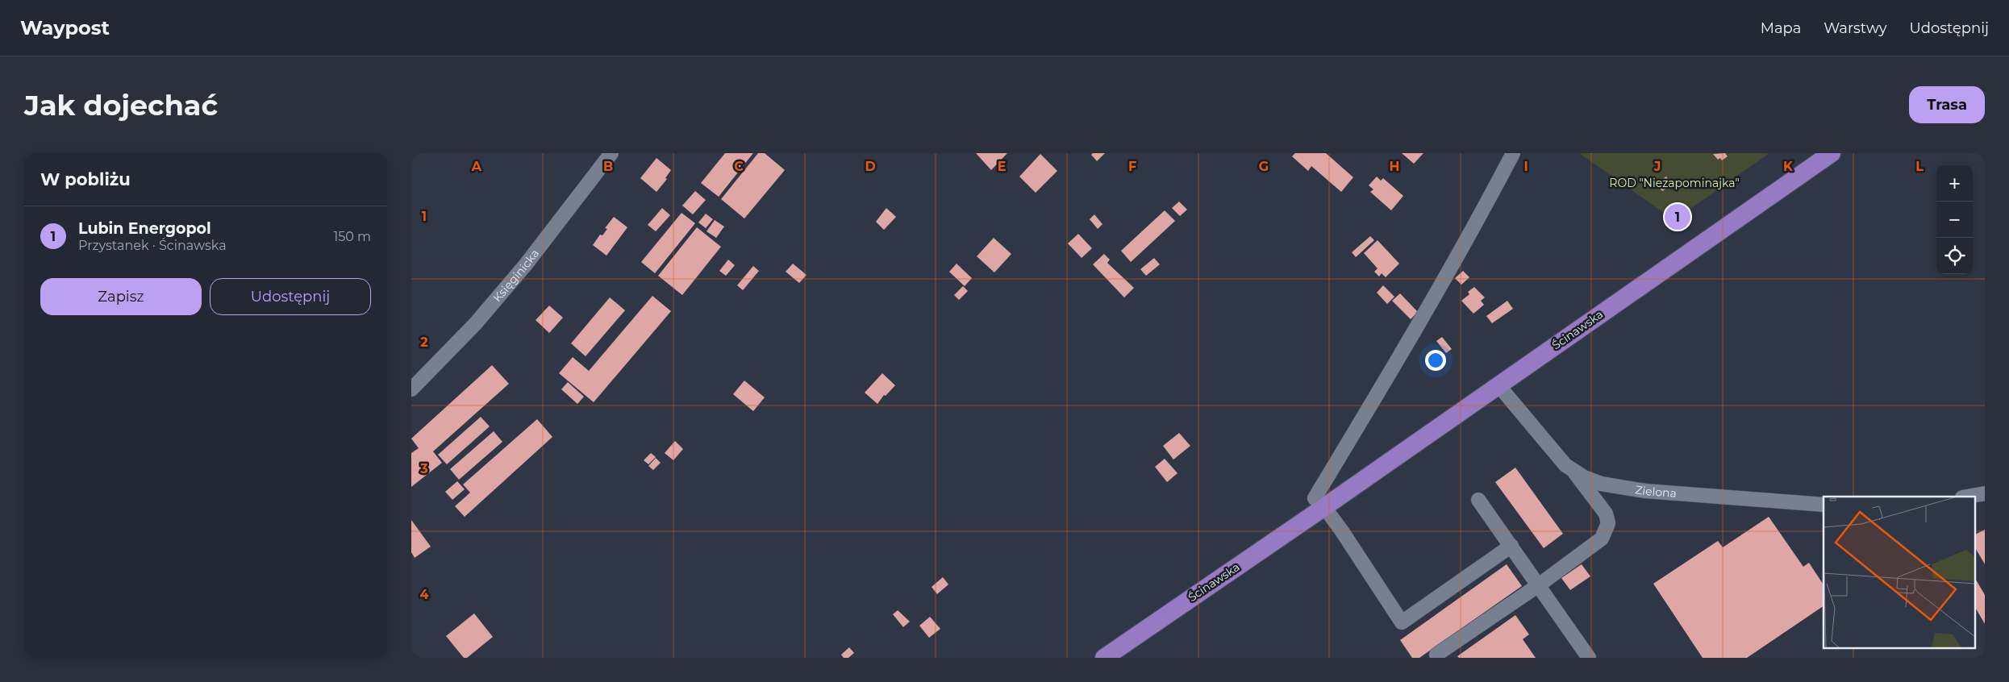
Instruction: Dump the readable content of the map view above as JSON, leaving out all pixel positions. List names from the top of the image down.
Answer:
{
  "streets": {
    "main road": ["Ścinawska"],
    "street": ["Księginicka", "Zielona"]
  },
  "crossings": [
    ["Ścinawska", "Zielona"]
  ],
  "parks": ["ROD \"Niezapominajka\""],
  "page": {
    "header": "Waypost",
    "nav": ["Mapa", "Warstwy", "Udostępnij"],
    "buttons": [
      "Trasa",
      ["Zapisz", "Udostępnij"]
    ],
    "title": "Jak dojechać",
    "heading": "W pobliżu",
    "map_buttons": ["+", "−"],
    "pins": "1",
    "list": [
      {
        "mark": "1",
        "name": "Lubin Energopol",
        "note": "Przystanek · Ścinawska",
        "value": "150 m"
      }
    ]
  },
  "grid": {
    "columns": [
      "A",
      "B",
      "C",
      "D",
      "E",
      "F",
      "G",
      "H",
      "I",
      "J",
      "K",
      "L"
    ],
    "rows": [
      "1",
      "2",
      "3",
      "4"
    ]
  }
}
